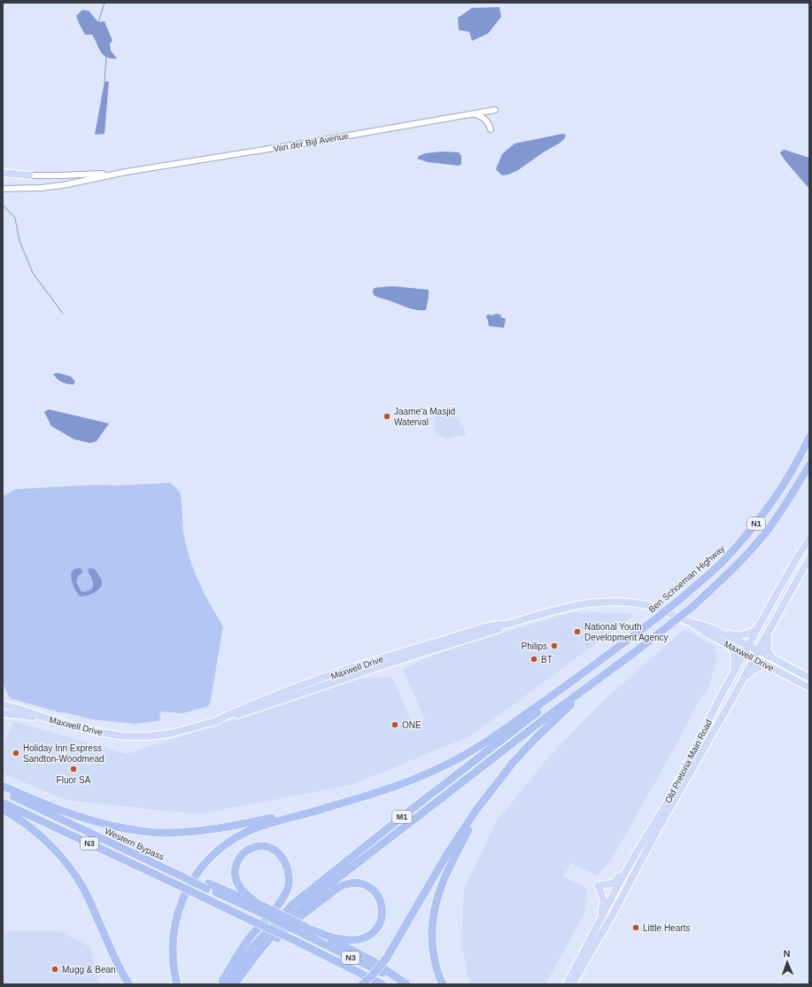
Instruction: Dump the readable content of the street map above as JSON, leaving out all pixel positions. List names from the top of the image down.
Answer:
{
  "streets": {
    "highway": [
      "N1",
      "Ben Schoeman Highway",
      "M1",
      "N3",
      "Western Bypass"
    ],
    "main road": ["Maxwell Drive", "Old Pretoria Main Road"],
    "street": ["Van der Bijl Avenue"]
  },
  "crossings": [
    ["N1", "M1"],
    ["Ben Schoeman Highway", "M1"],
    ["Maxwell Drive", "Old Pretoria Main Road"],
    ["N3", "Western Bypass"]
  ],
  "places": [
    "Jaame'a Masjid Waterval",
    "National Youth Development Agency",
    "Philips",
    "BT",
    "ONE",
    "Holiday Inn Express Sandton-Woodmead",
    "Fluor SA",
    "Little Hearts",
    "Mugg & Bean"
  ],
  "north": "top"
}
